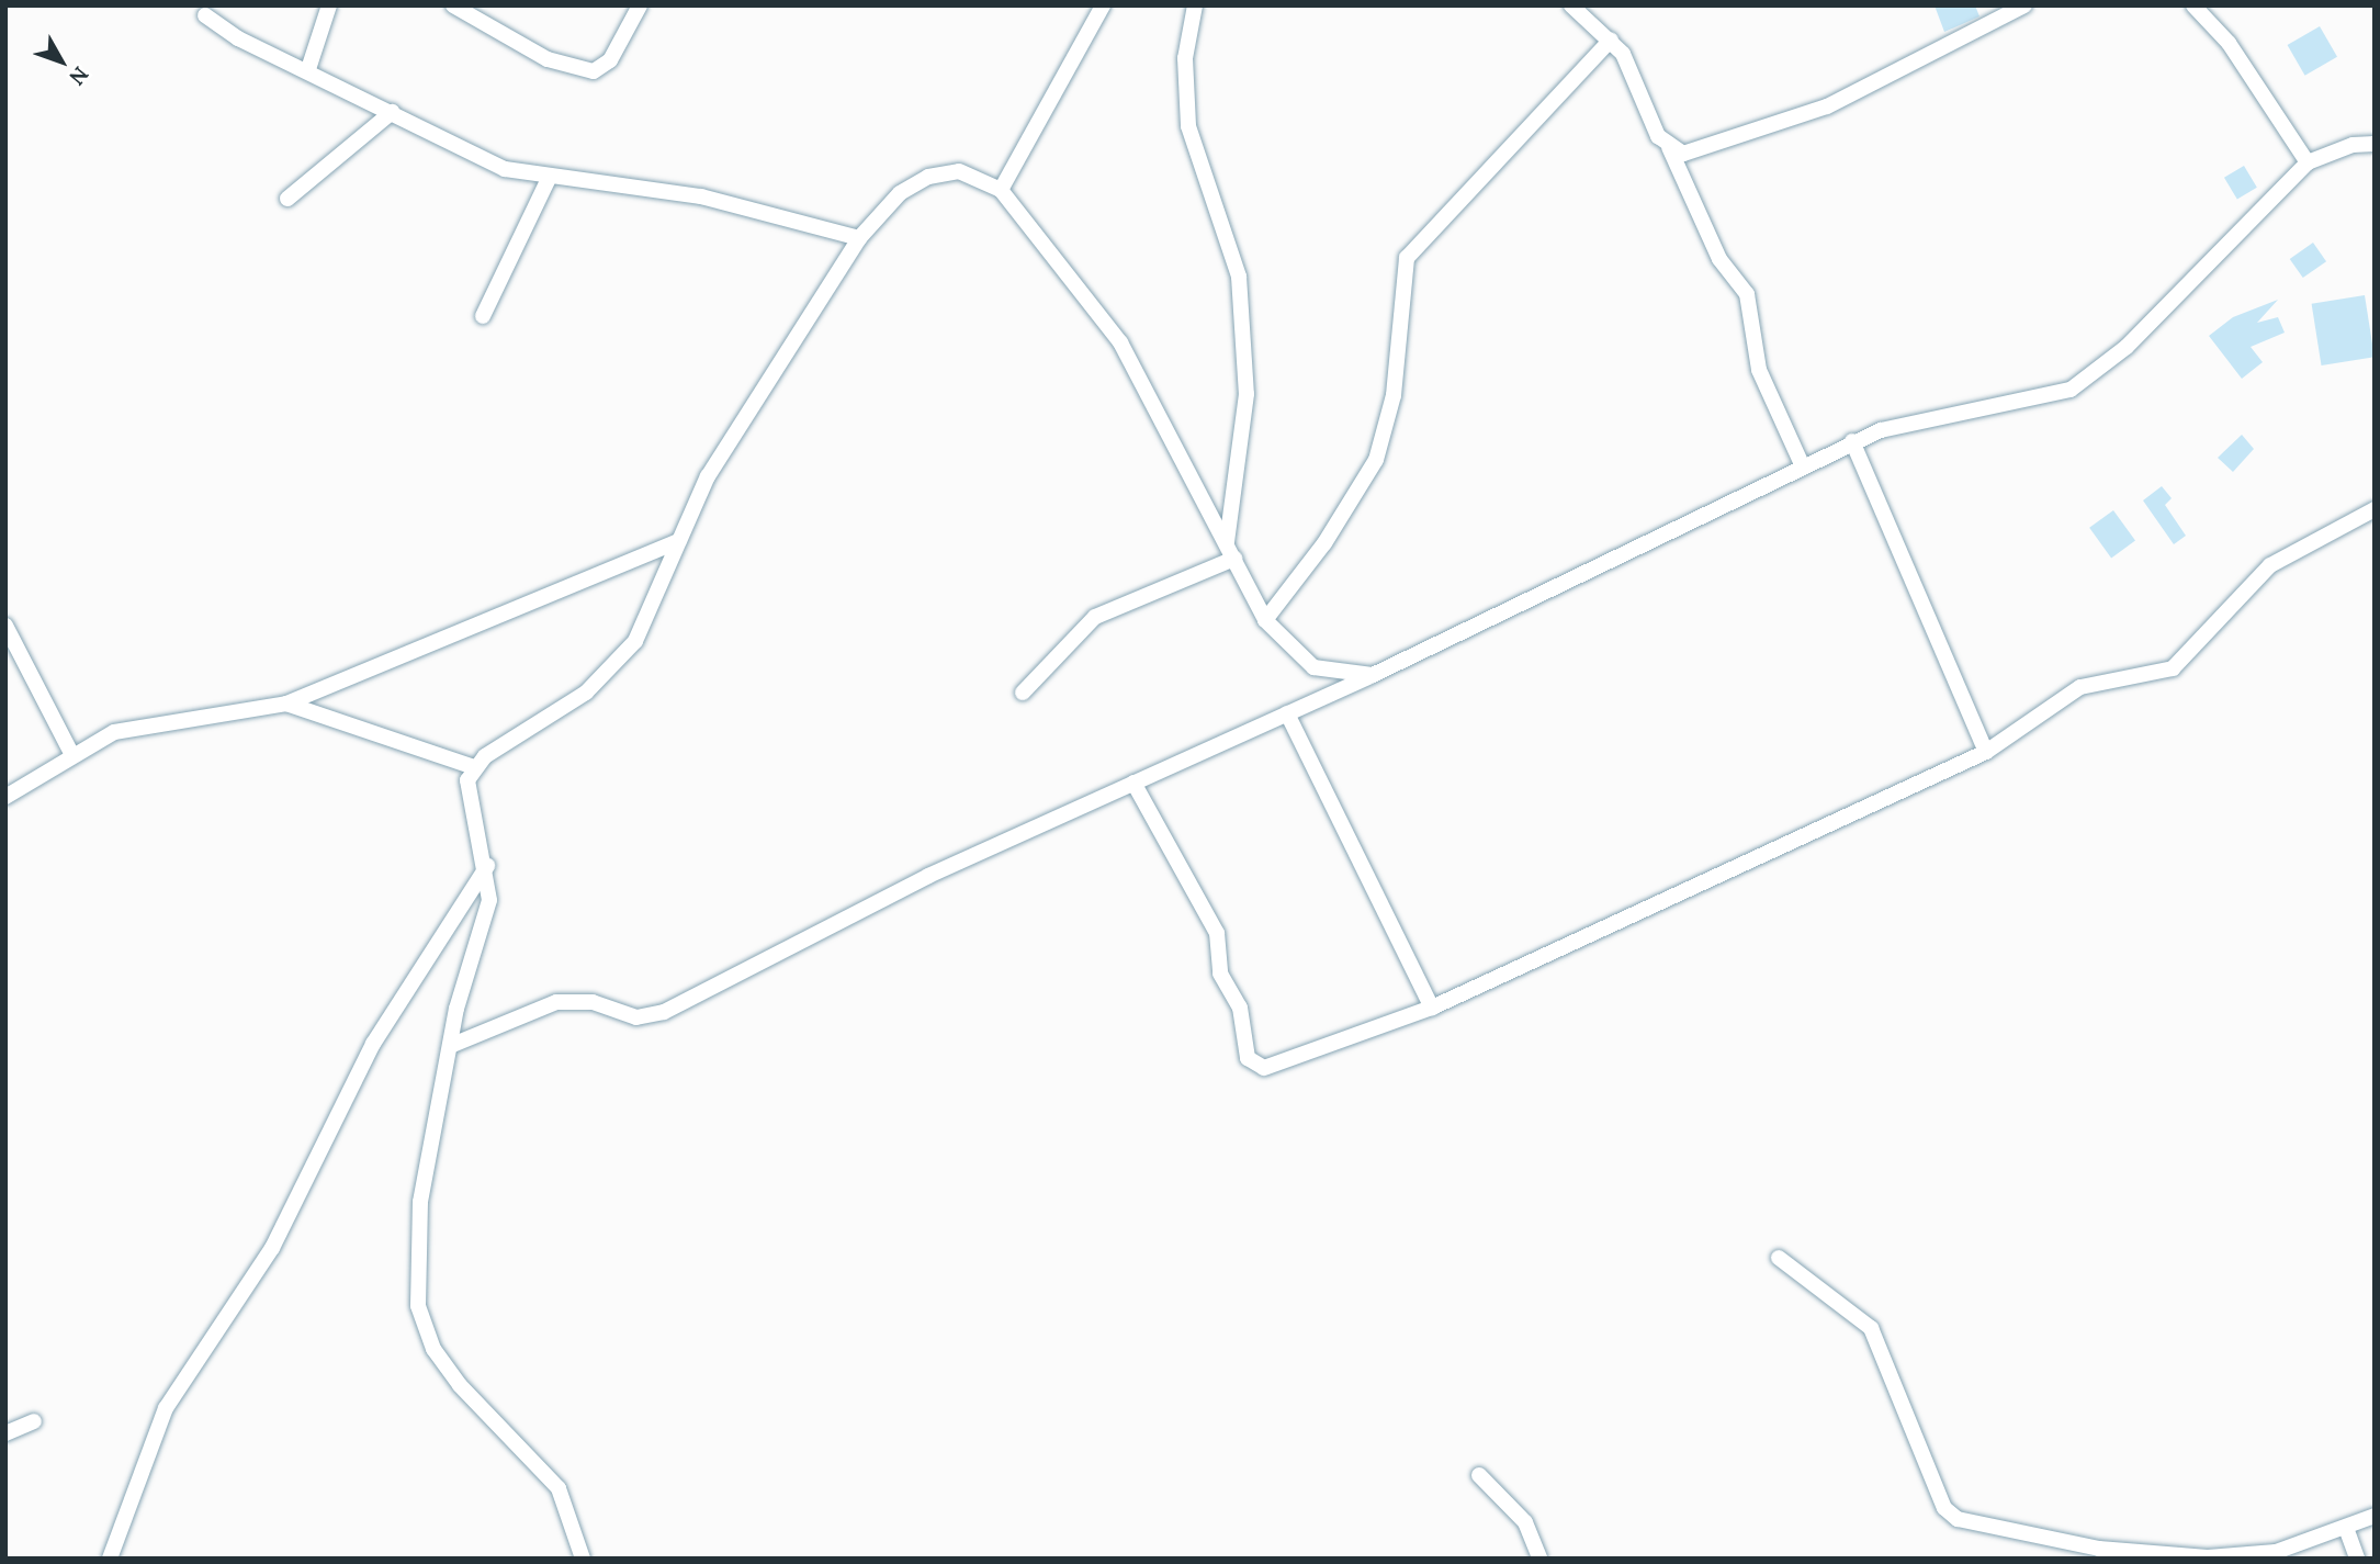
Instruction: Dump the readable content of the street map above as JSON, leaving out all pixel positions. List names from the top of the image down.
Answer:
{
  "north": "bottom right"
}
